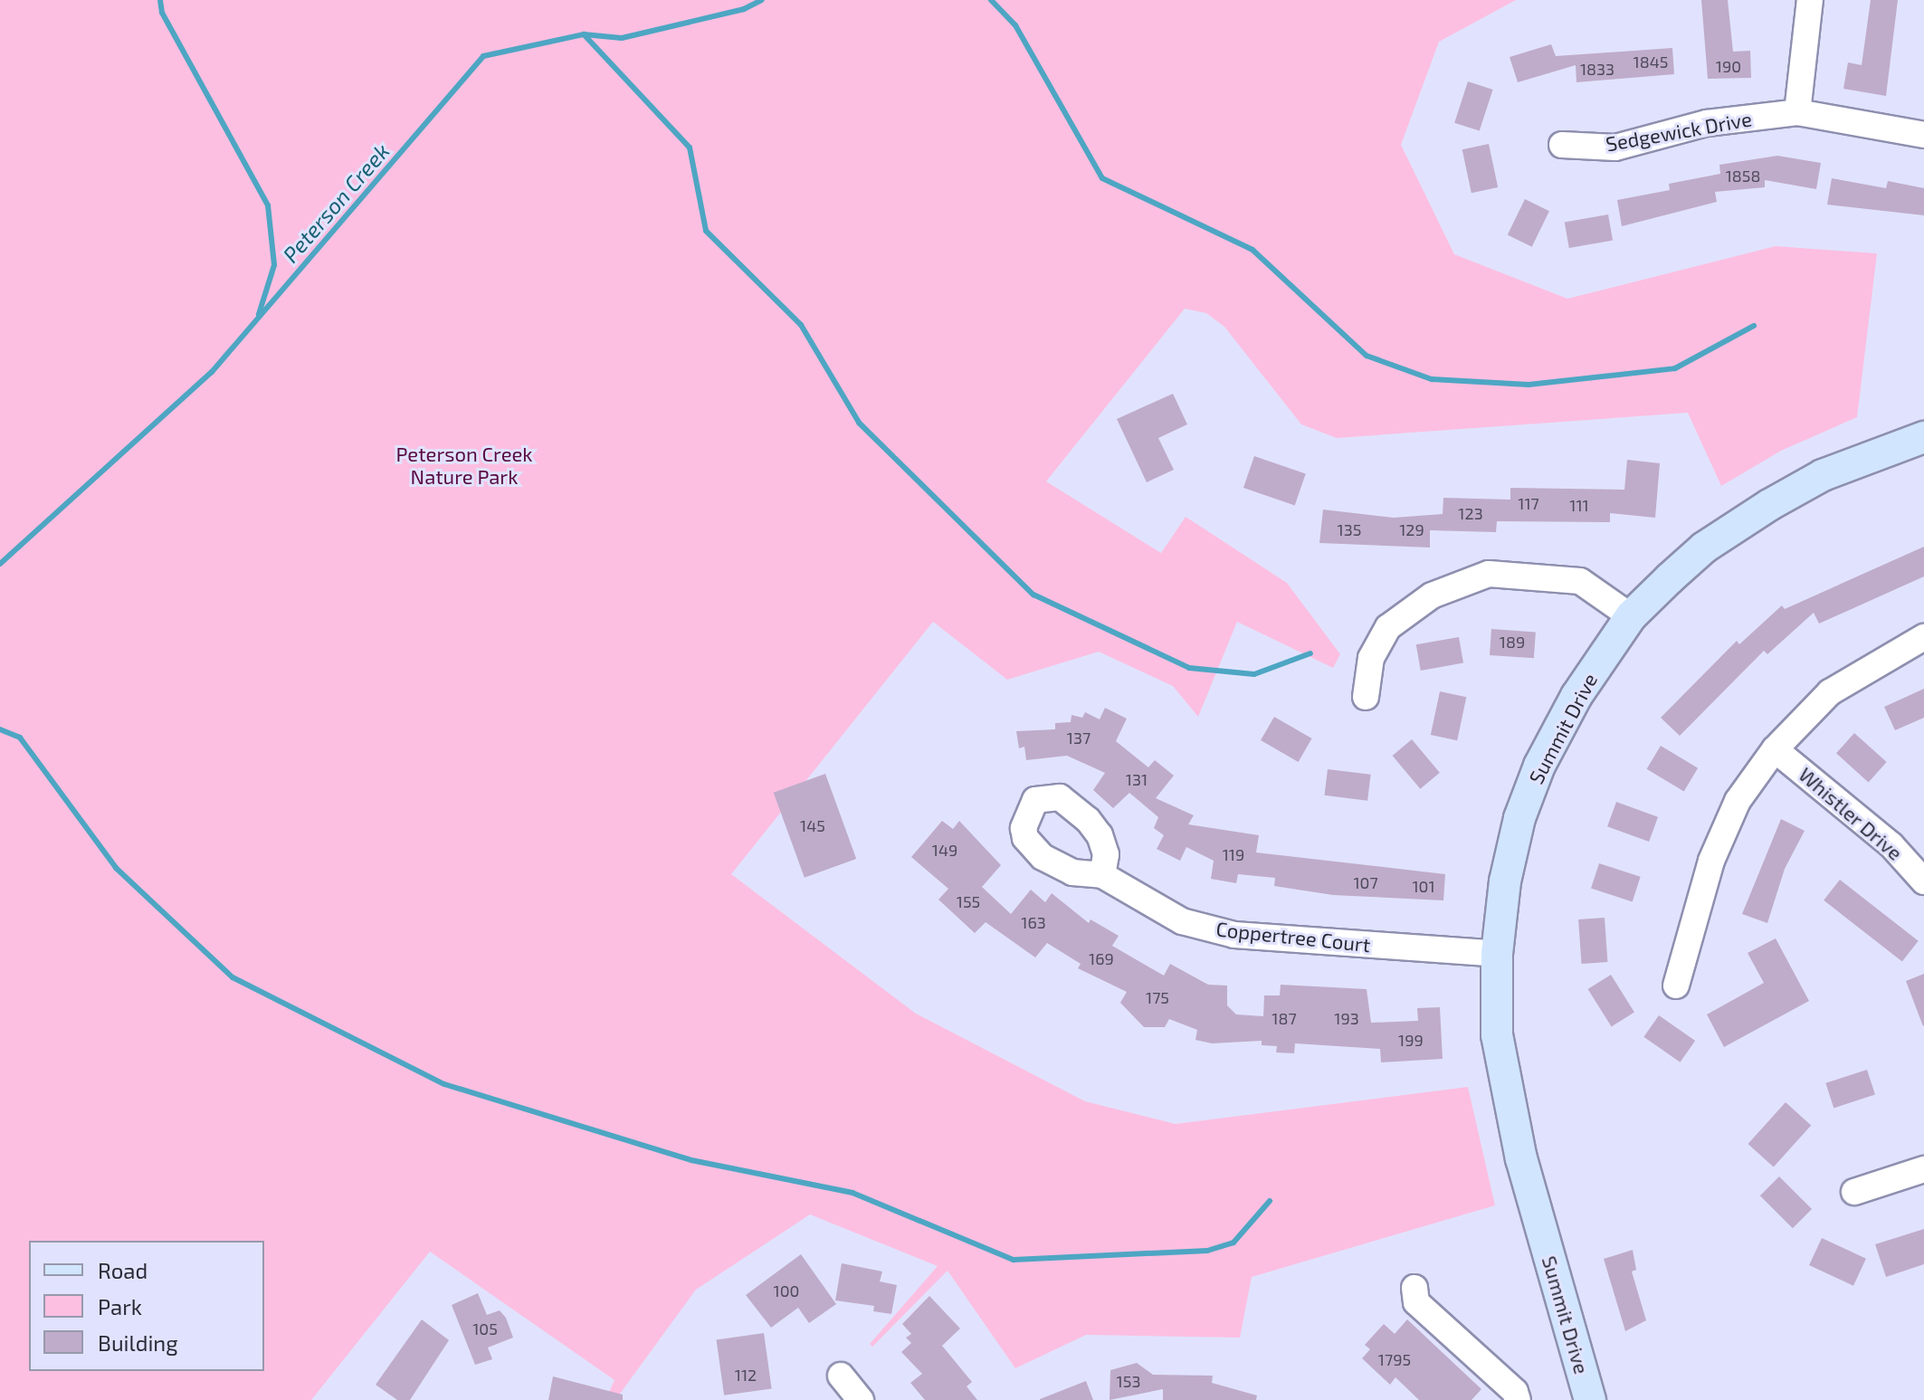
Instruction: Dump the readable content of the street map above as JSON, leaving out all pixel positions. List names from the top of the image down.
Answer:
{
  "streets": {
    "main road": ["Summit Drive"],
    "street": ["Sedgewick Drive", "Whistler Drive", "Coppertree Court"]
  },
  "crossings": [
    ["Summit Drive", "Coppertree Court"]
  ],
  "water": ["Peterson Creek"],
  "parks": ["Peterson Creek Nature Park"],
  "house_numbers": [
    "1845",
    "190",
    "1833",
    "1858",
    "117",
    "111",
    "123",
    "135",
    "129",
    "189",
    "137",
    "131",
    "145",
    "149",
    "119",
    "107",
    "101",
    "155",
    "163",
    "169",
    "175",
    "187",
    "193",
    "199",
    "100",
    "105",
    "1795",
    "112",
    "153"
  ],
  "legend": ["Road", "Park", "Building"]
}
